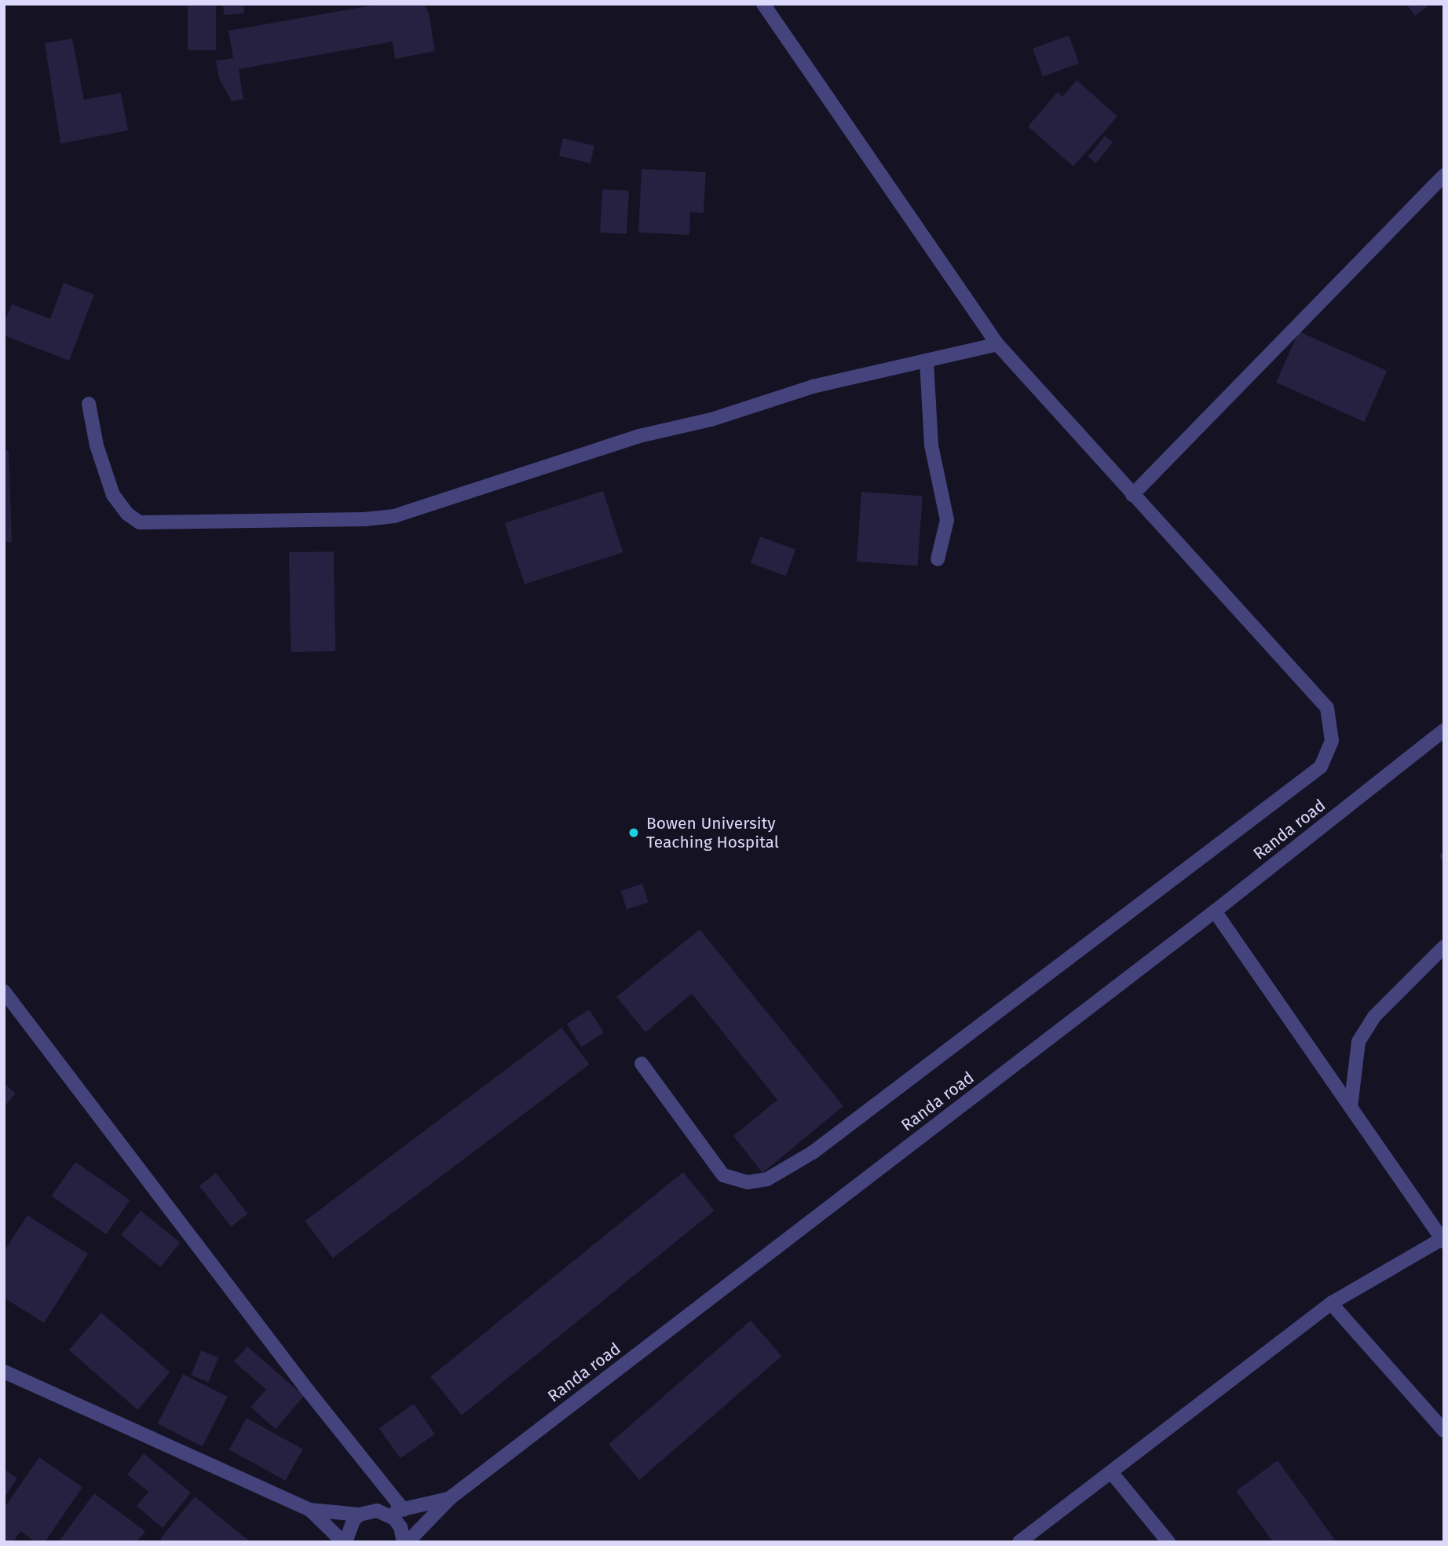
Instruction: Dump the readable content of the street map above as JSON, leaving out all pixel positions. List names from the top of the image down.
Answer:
{
  "streets": {
    "street": ["Randa road"]
  },
  "places": ["Bowen University Teaching Hospital"]
}
